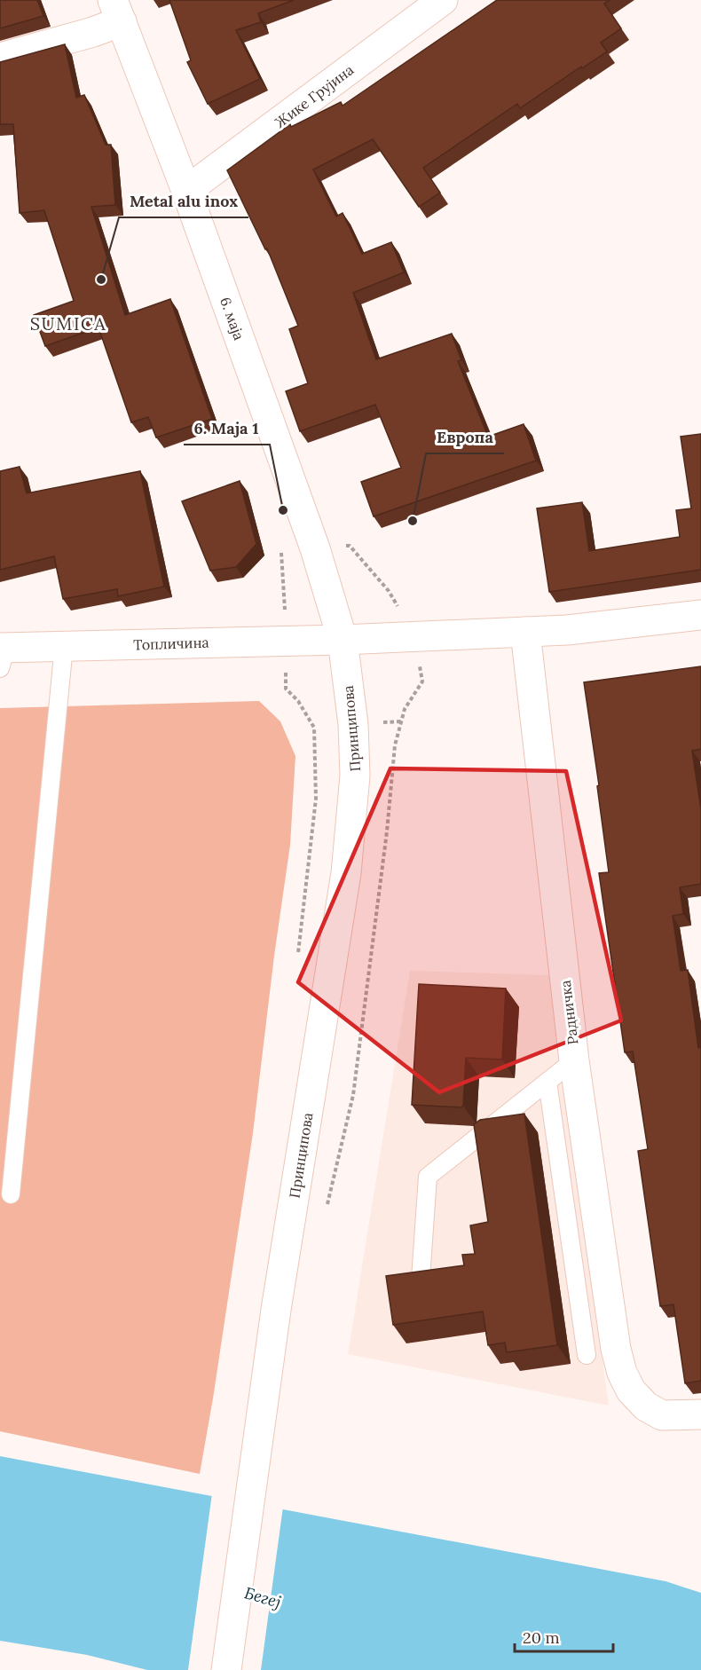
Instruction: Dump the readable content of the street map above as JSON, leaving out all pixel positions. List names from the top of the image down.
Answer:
{
  "streets": {
    "street": [
      "Жике Грујина",
      "6. маја",
      "Топличина",
      "Принципова",
      "Радничка"
    ]
  },
  "crossings": [
    ["Жике Грујина", "6. маја"],
    ["6. маја", "Топличина"],
    ["6. маја", "Принципова"],
    ["Топличина", "Принципова"]
  ],
  "districts": ["SUMICA"],
  "water": ["Бегеј"],
  "places": ["Metal alu inox", "6. Маја 1", "Европа"],
  "scale_bar": "20 m"
}
